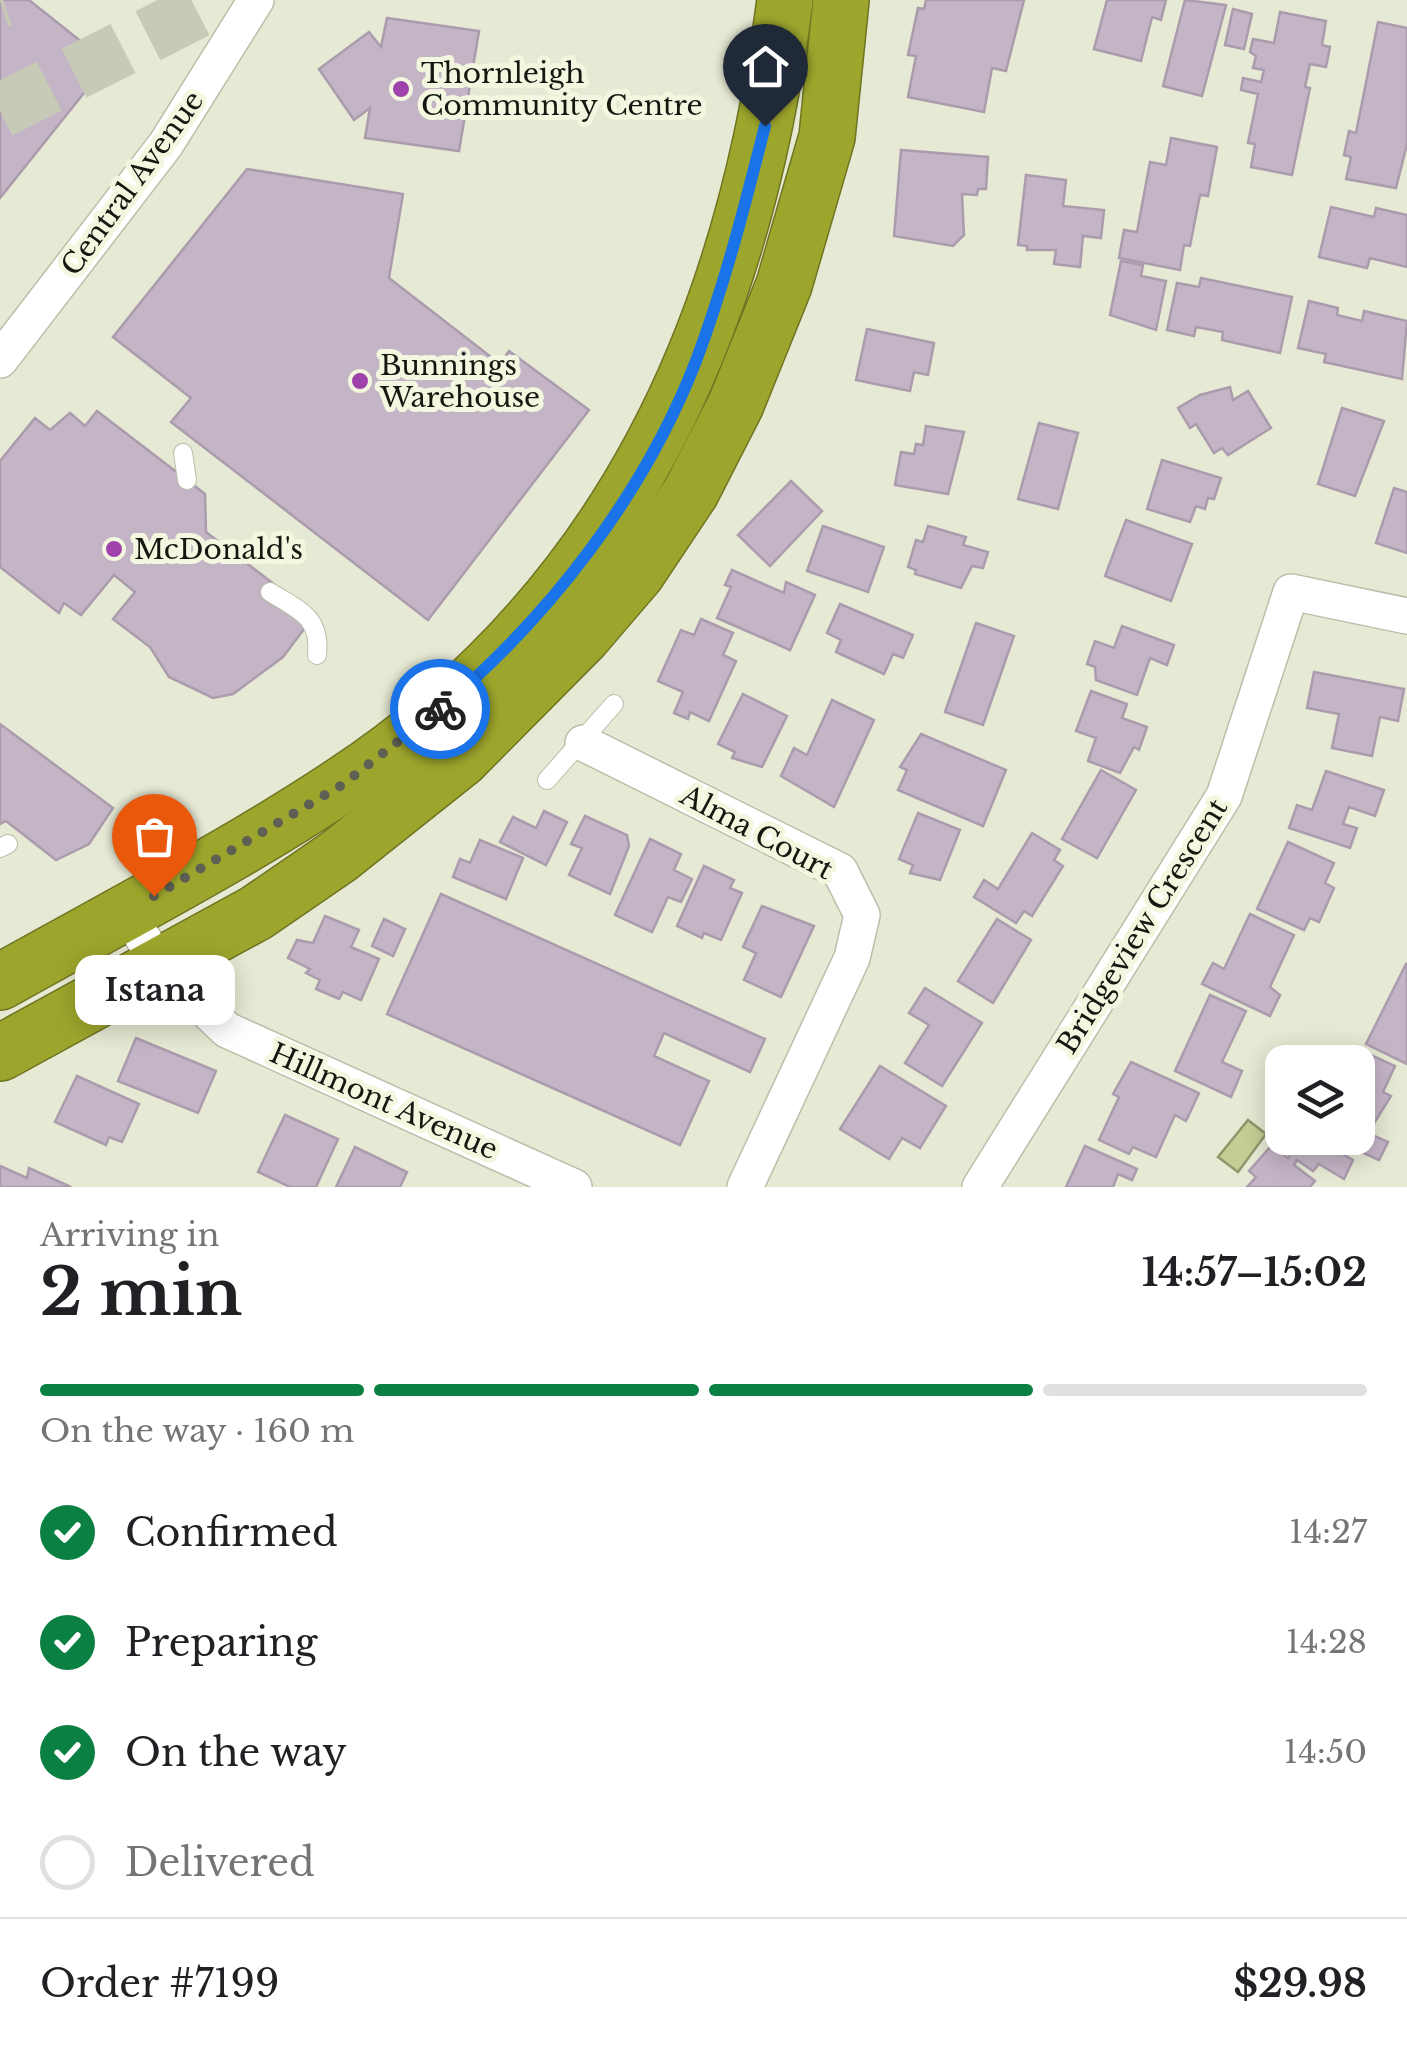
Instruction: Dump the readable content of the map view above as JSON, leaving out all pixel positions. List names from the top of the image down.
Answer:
{
  "streets": {
    "street": [
      "Central Avenue",
      "Alma Court",
      "Bridgeview Crescent",
      "Hillmont Avenue"
    ]
  },
  "places": [
    "Thornleigh Community Centre",
    "Bunnings Warehouse",
    "McDonald's",
    "Istana"
  ],
  "page": {
    "bubble": "Istana",
    "heading": ["2 min", "Arriving in", "14:57–15:02"],
    "panel": ["Order #7199", "$29.98"],
    "bar": "On the way · 160 m",
    "list": [
      ["Confirmed", "14:27"],
      ["Preparing", "14:28"],
      ["On the way", "14:50"],
      "Delivered"
    ]
  }
}
